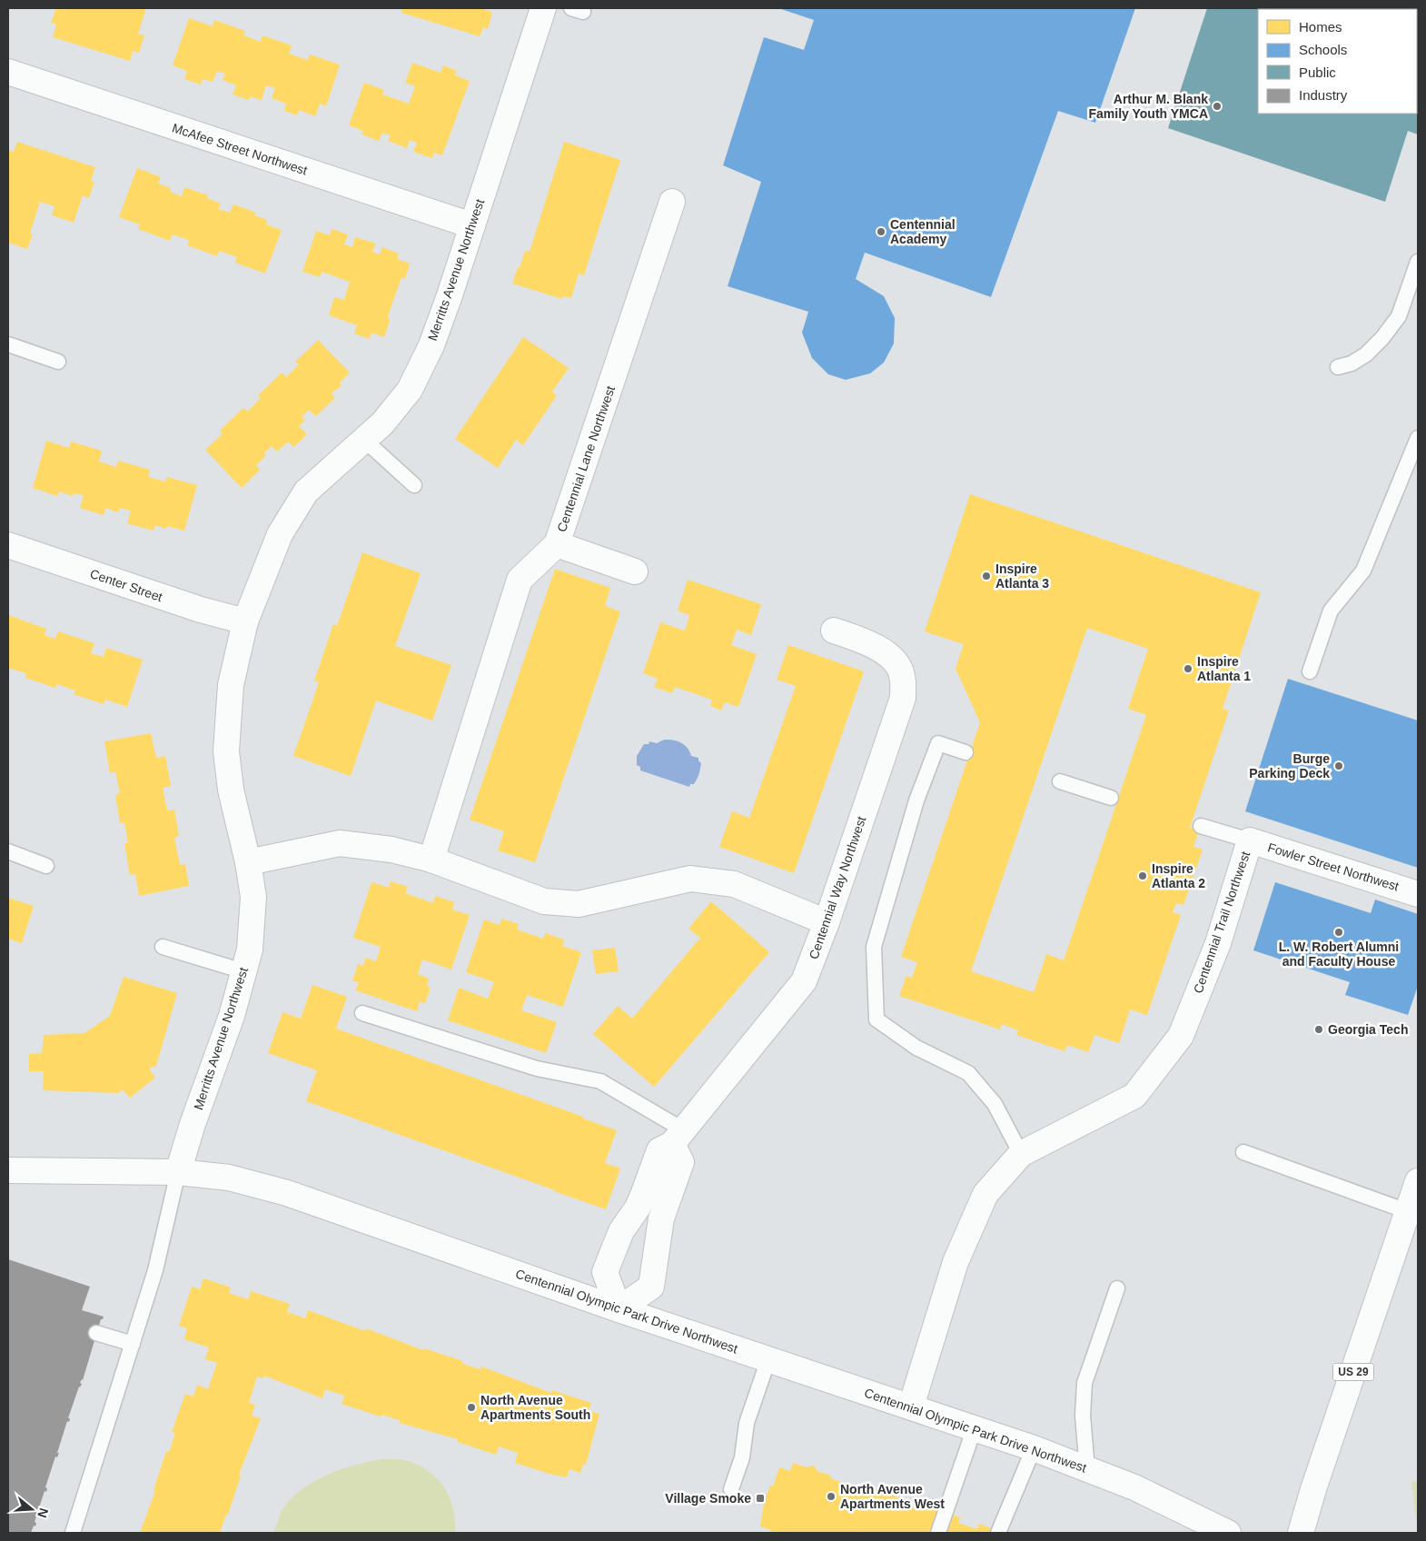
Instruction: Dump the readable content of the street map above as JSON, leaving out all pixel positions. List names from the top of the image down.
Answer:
{
  "streets": {
    "main road": [
      "McAfee Street Northwest",
      "Merritts Avenue Northwest",
      "Centennial Lane Northwest",
      "Center Street",
      "Fowler Street Northwest",
      "Centennial Way Northwest",
      "Centennial Trail Northwest",
      "Centennial Olympic Park Drive Northwest",
      "US 29"
    ]
  },
  "crossings": [
    ["McAfee Street Northwest", "Merritts Avenue Northwest"],
    ["Merritts Avenue Northwest", "Center Street"],
    ["Merritts Avenue Northwest", "Centennial Olympic Park Drive Northwest"],
    ["Fowler Street Northwest", "Centennial Trail Northwest"],
    ["Centennial Way Northwest", "Centennial Olympic Park Drive Northwest"],
    ["Centennial Trail Northwest", "Centennial Olympic Park Drive Northwest"]
  ],
  "places": {
    "other": [
      "Arthur M. Blank Family Youth YMCA",
      "Centennial Academy",
      "Inspire Atlanta 3",
      "Inspire Atlanta 1",
      "Burge Parking Deck",
      "Inspire Atlanta 2",
      "L. W. Robert Alumni and Faculty House",
      "Georgia Tech",
      "North Avenue Apartments South",
      "North Avenue Apartments West"
    ],
    "transit": ["Village Smoke"]
  },
  "legend": [
    "Homes",
    "Schools",
    "Public",
    "Industry"
  ],
  "north": "right"
}
